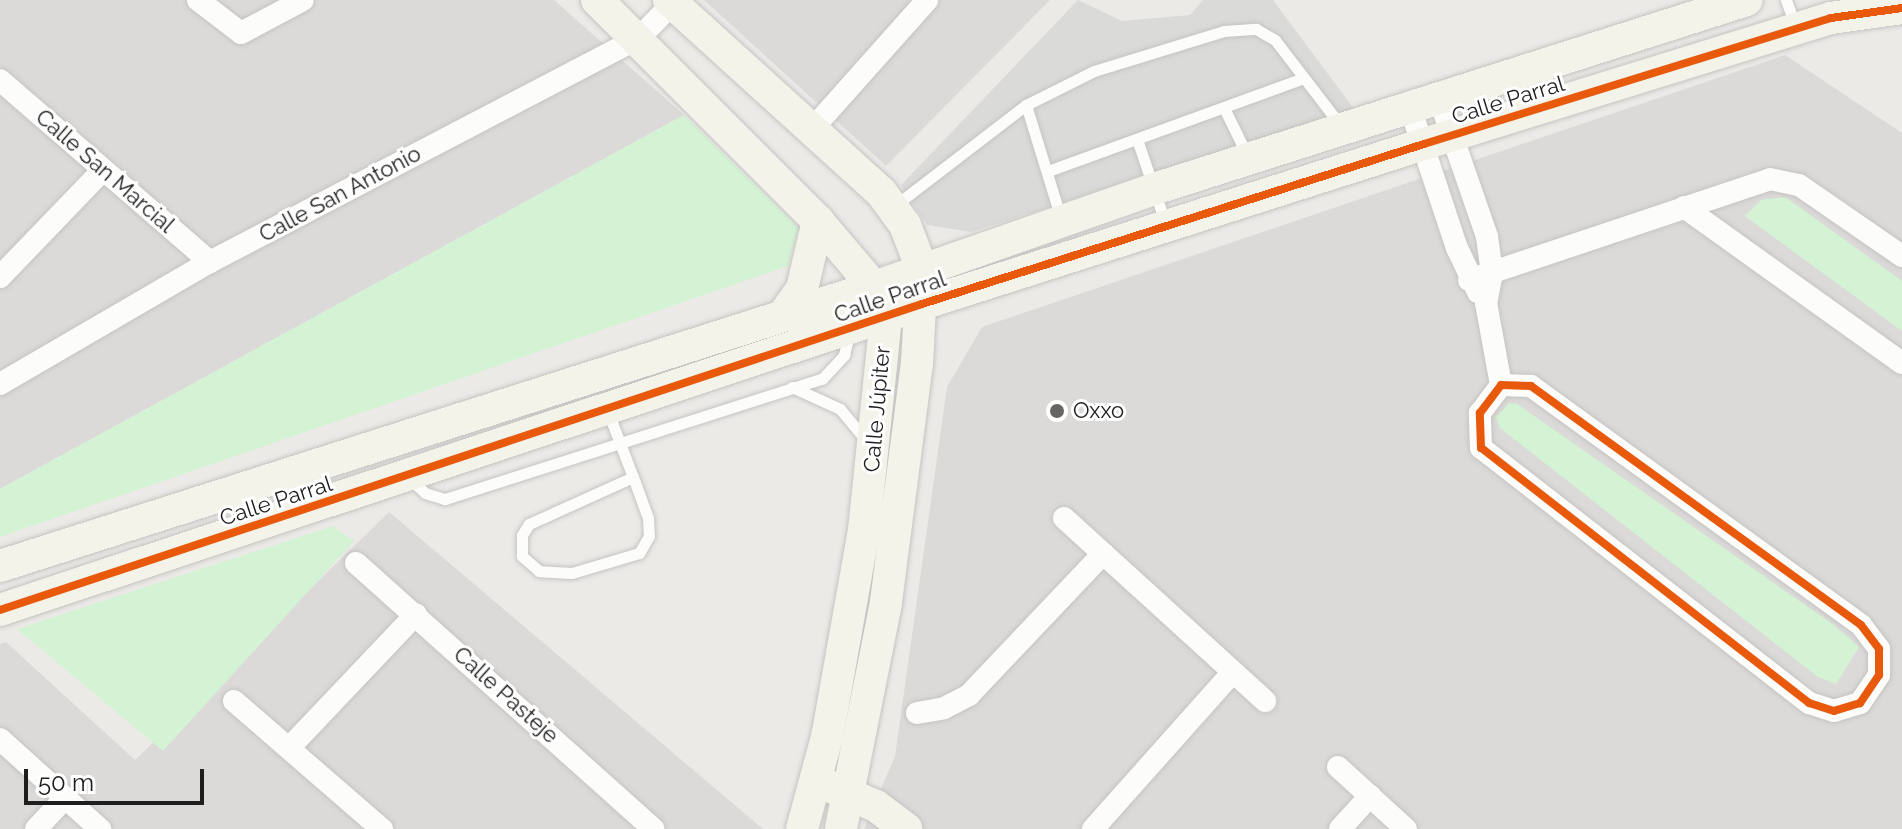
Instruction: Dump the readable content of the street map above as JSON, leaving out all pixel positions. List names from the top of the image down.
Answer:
{
  "streets": {
    "street": [
      "Calle Parral",
      "Calle San Marcial",
      "Calle San Antonio",
      "Calle Júpiter",
      "Calle Pasteje"
    ]
  },
  "crossings": [
    ["Calle Parral", "Calle Júpiter"],
    ["Calle San Marcial", "Calle San Antonio"],
    ["Calle San Antonio", "Calle Júpiter"]
  ],
  "places": ["Oxxo"],
  "scale_bar": "50 m"
}
